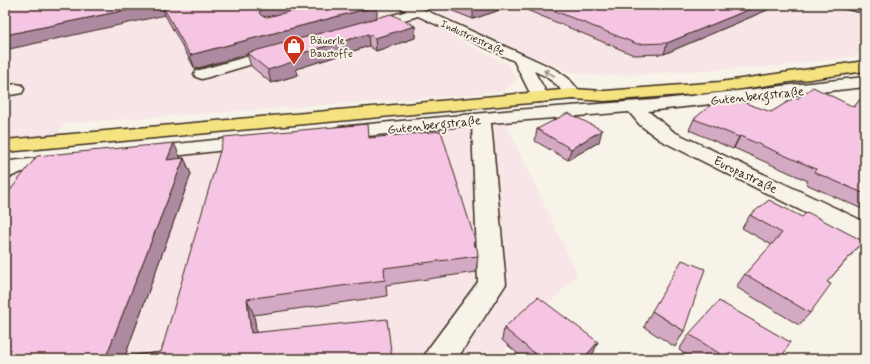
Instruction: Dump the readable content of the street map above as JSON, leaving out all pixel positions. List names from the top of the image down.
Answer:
{
  "streets": {
    "street": ["Industriestraße", "Gutenbergstraße", "Europastraße"]
  },
  "crossings": [
    ["Gutenbergstraße", "Europastraße"]
  ],
  "places": {
    "shop": ["Bäuerle Baustoffe"]
  }
}
